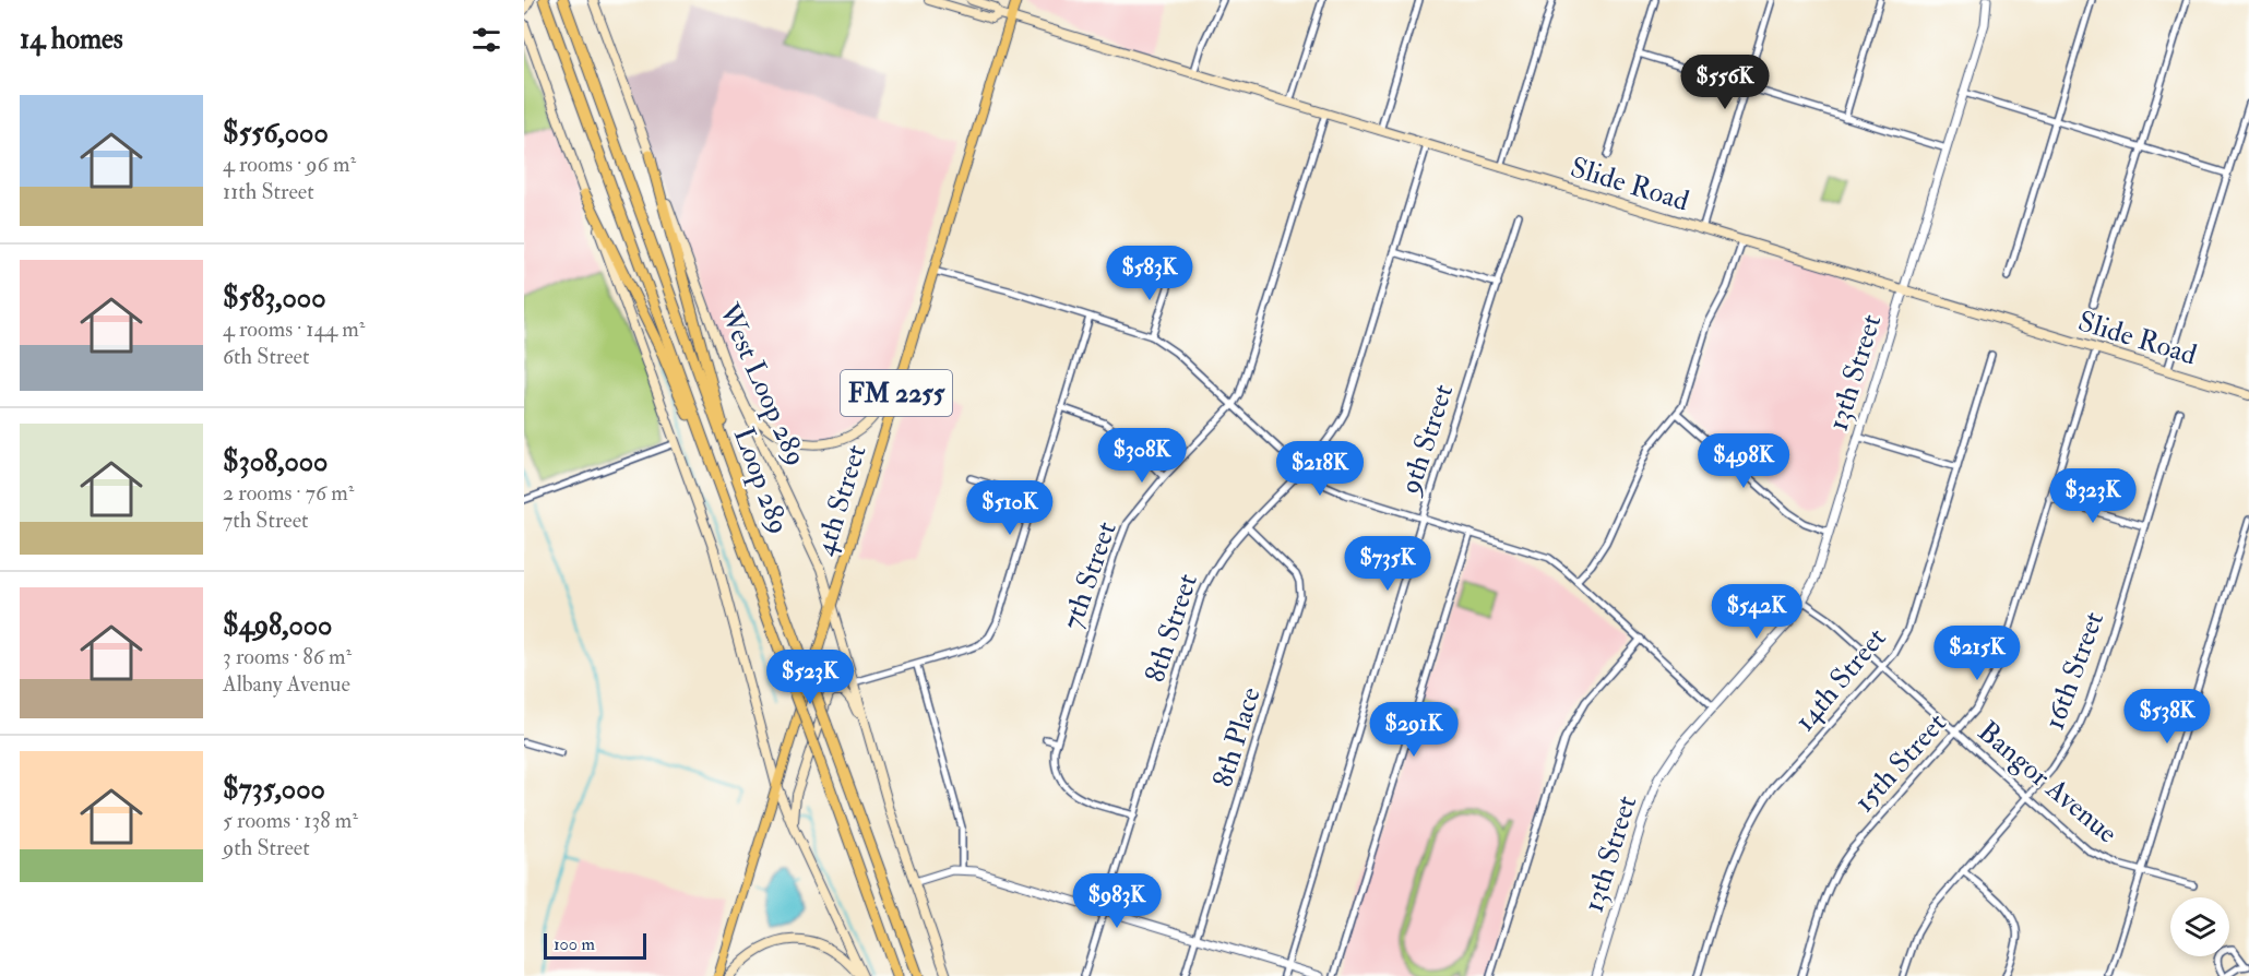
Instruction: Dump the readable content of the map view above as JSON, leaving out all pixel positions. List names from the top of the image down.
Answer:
{
  "streets": {
    "highway": ["Loop 289"],
    "main road": [
      "Slide Road",
      "West Loop 289",
      "FM 2255",
      "4th Street"
    ],
    "street": [
      "13th Street",
      "9th Street",
      "7th Street",
      "8th Street",
      "16th Street",
      "14th Street",
      "8th Place",
      "15th Street",
      "Bangor Avenue"
    ]
  },
  "crossings": [
    ["Slide Road", "13th Street"],
    ["Slide Road", "4th Street"],
    ["Slide Road", "7th Street"],
    ["Slide Road", "8th Street"],
    ["Slide Road", "15th Street"],
    ["13th Street", "Bangor Avenue"],
    ["West Loop 289", "4th Street"],
    ["7th Street", "8th Street"],
    ["8th Street", "8th Place"],
    ["16th Street", "Bangor Avenue"],
    ["14th Street", "Bangor Avenue"],
    ["15th Street", "Bangor Avenue"]
  ],
  "scale_bar": "100 m",
  "page": {
    "heading": "14 homes",
    "price": [
      "$556K",
      "$583K",
      "$308K",
      "$498K",
      "$218K",
      "$323K",
      "$510K",
      "$735K",
      "$542K",
      "$215K",
      "$523K",
      "$538K",
      "$291K",
      "$983K"
    ],
    "list": [
      {
        "name": "$556,000",
        "note": "4 rooms · 96 m² · 11th Street"
      },
      {
        "name": "$583,000",
        "note": "4 rooms · 144 m² · 6th Street"
      },
      {
        "name": "$308,000",
        "note": "2 rooms · 76 m² · 7th Street"
      },
      {
        "name": "$498,000",
        "note": "3 rooms · 86 m² · Albany Avenue"
      },
      {
        "name": "$735,000",
        "note": "5 rooms · 138 m² · 9th Street"
      }
    ],
    "scale": "100 m"
  }
}
